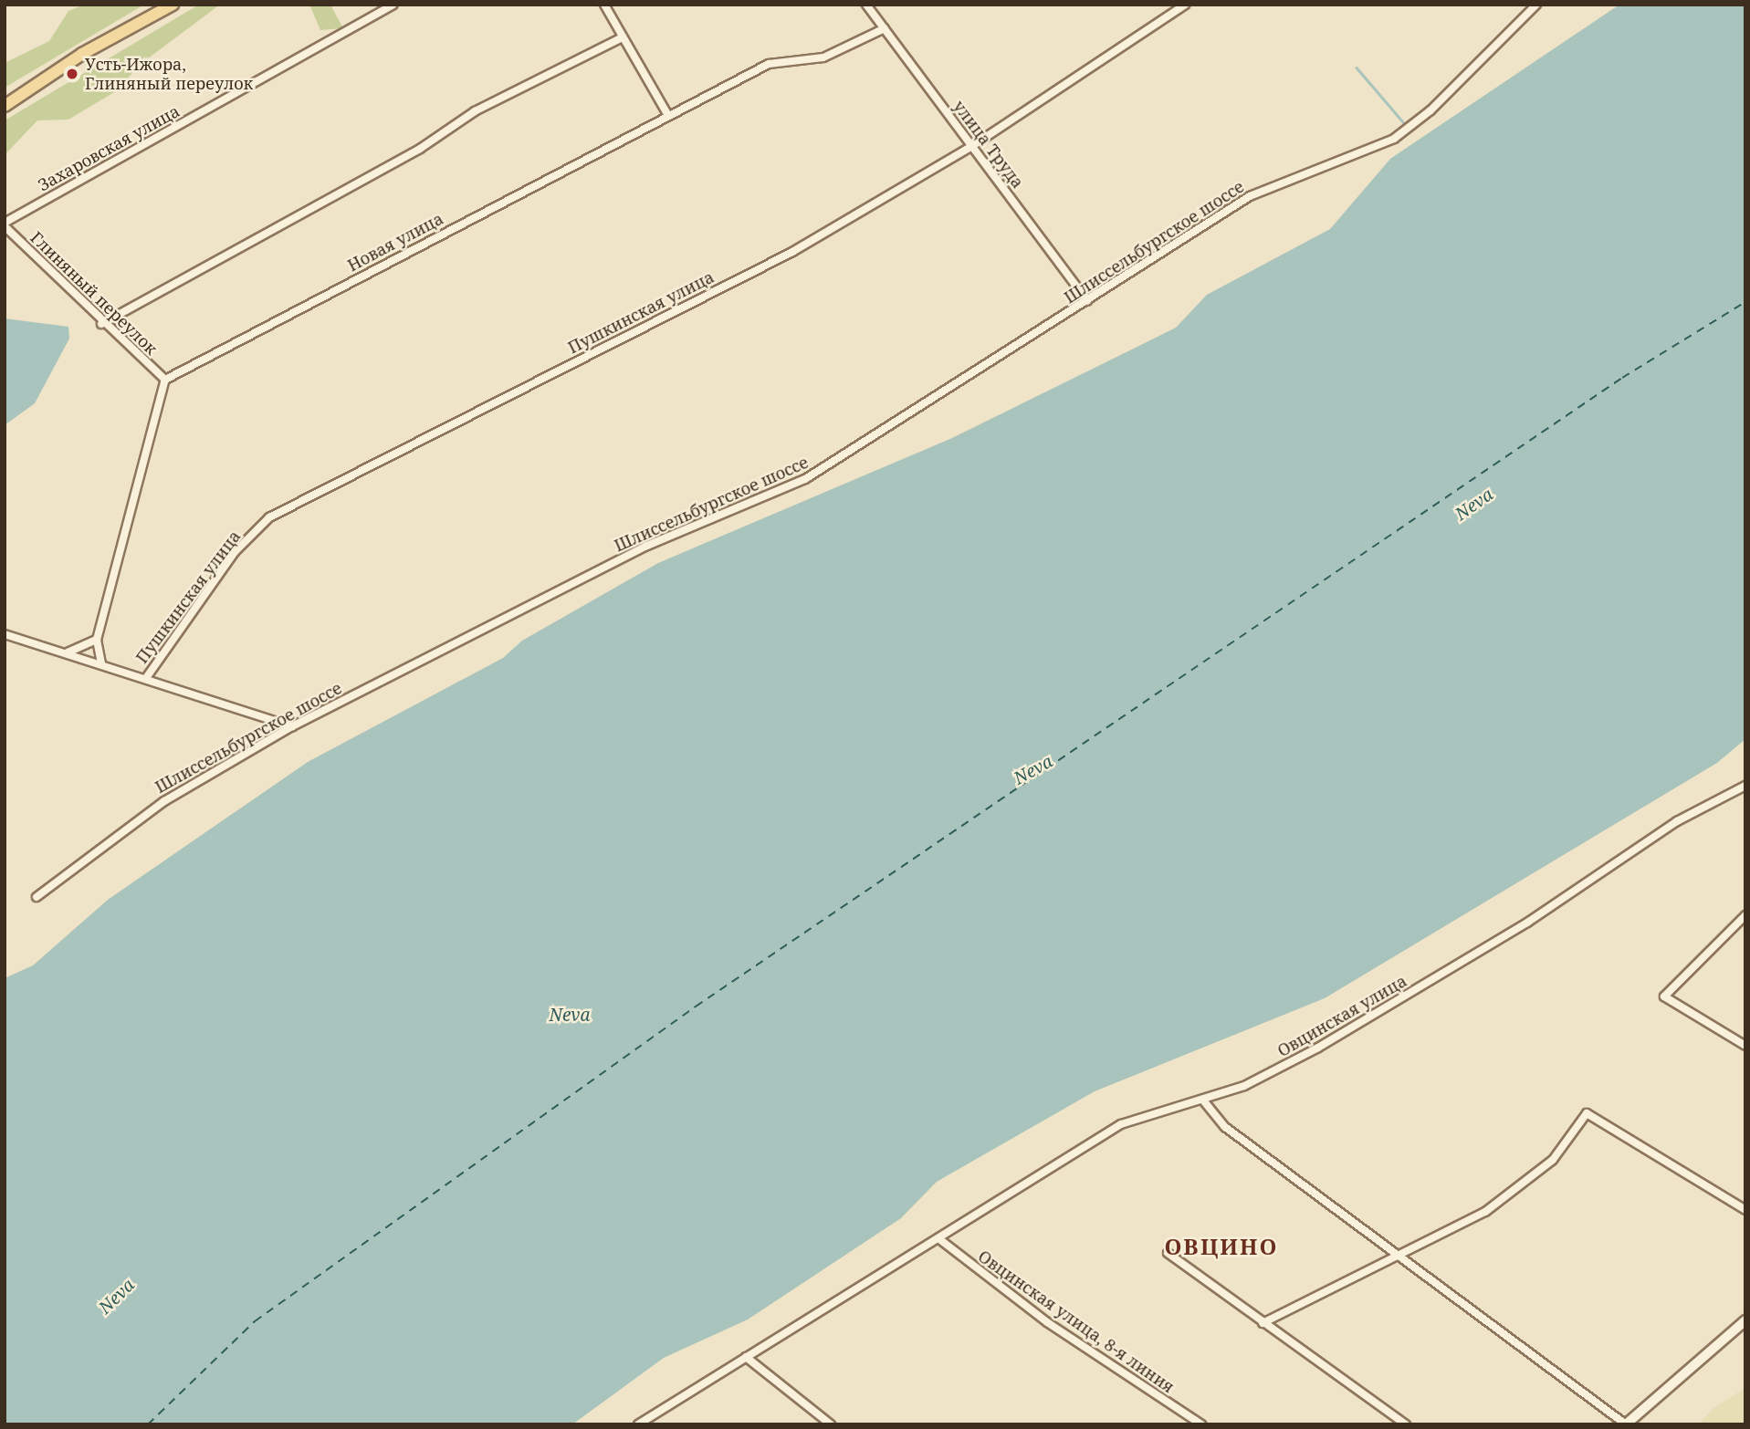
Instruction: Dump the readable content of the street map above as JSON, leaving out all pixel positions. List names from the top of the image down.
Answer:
{
  "streets": {
    "street": [
      "улица Труда",
      "Захаровская улица",
      "Новая улица",
      "Шлиссельбургское шоссе",
      "Глиняный переулок",
      "Пушкинская улица",
      "Овцинская улица",
      "Овцинская улица, 8-я линия"
    ]
  },
  "crossings": [
    ["улица Труда", "Новая улица"],
    ["улица Труда", "Шлиссельбургское шоссе"],
    ["улица Труда", "Пушкинская улица"],
    ["Захаровская улица", "Глиняный переулок"],
    ["Новая улица", "Глиняный переулок"],
    ["Овцинская улица", "Овцинская улица, 8-я линия"]
  ],
  "districts": ["ОВЦИНО"],
  "water": ["Neva"],
  "places": ["Усть-Ижора, Глиняный переулок"]
}
